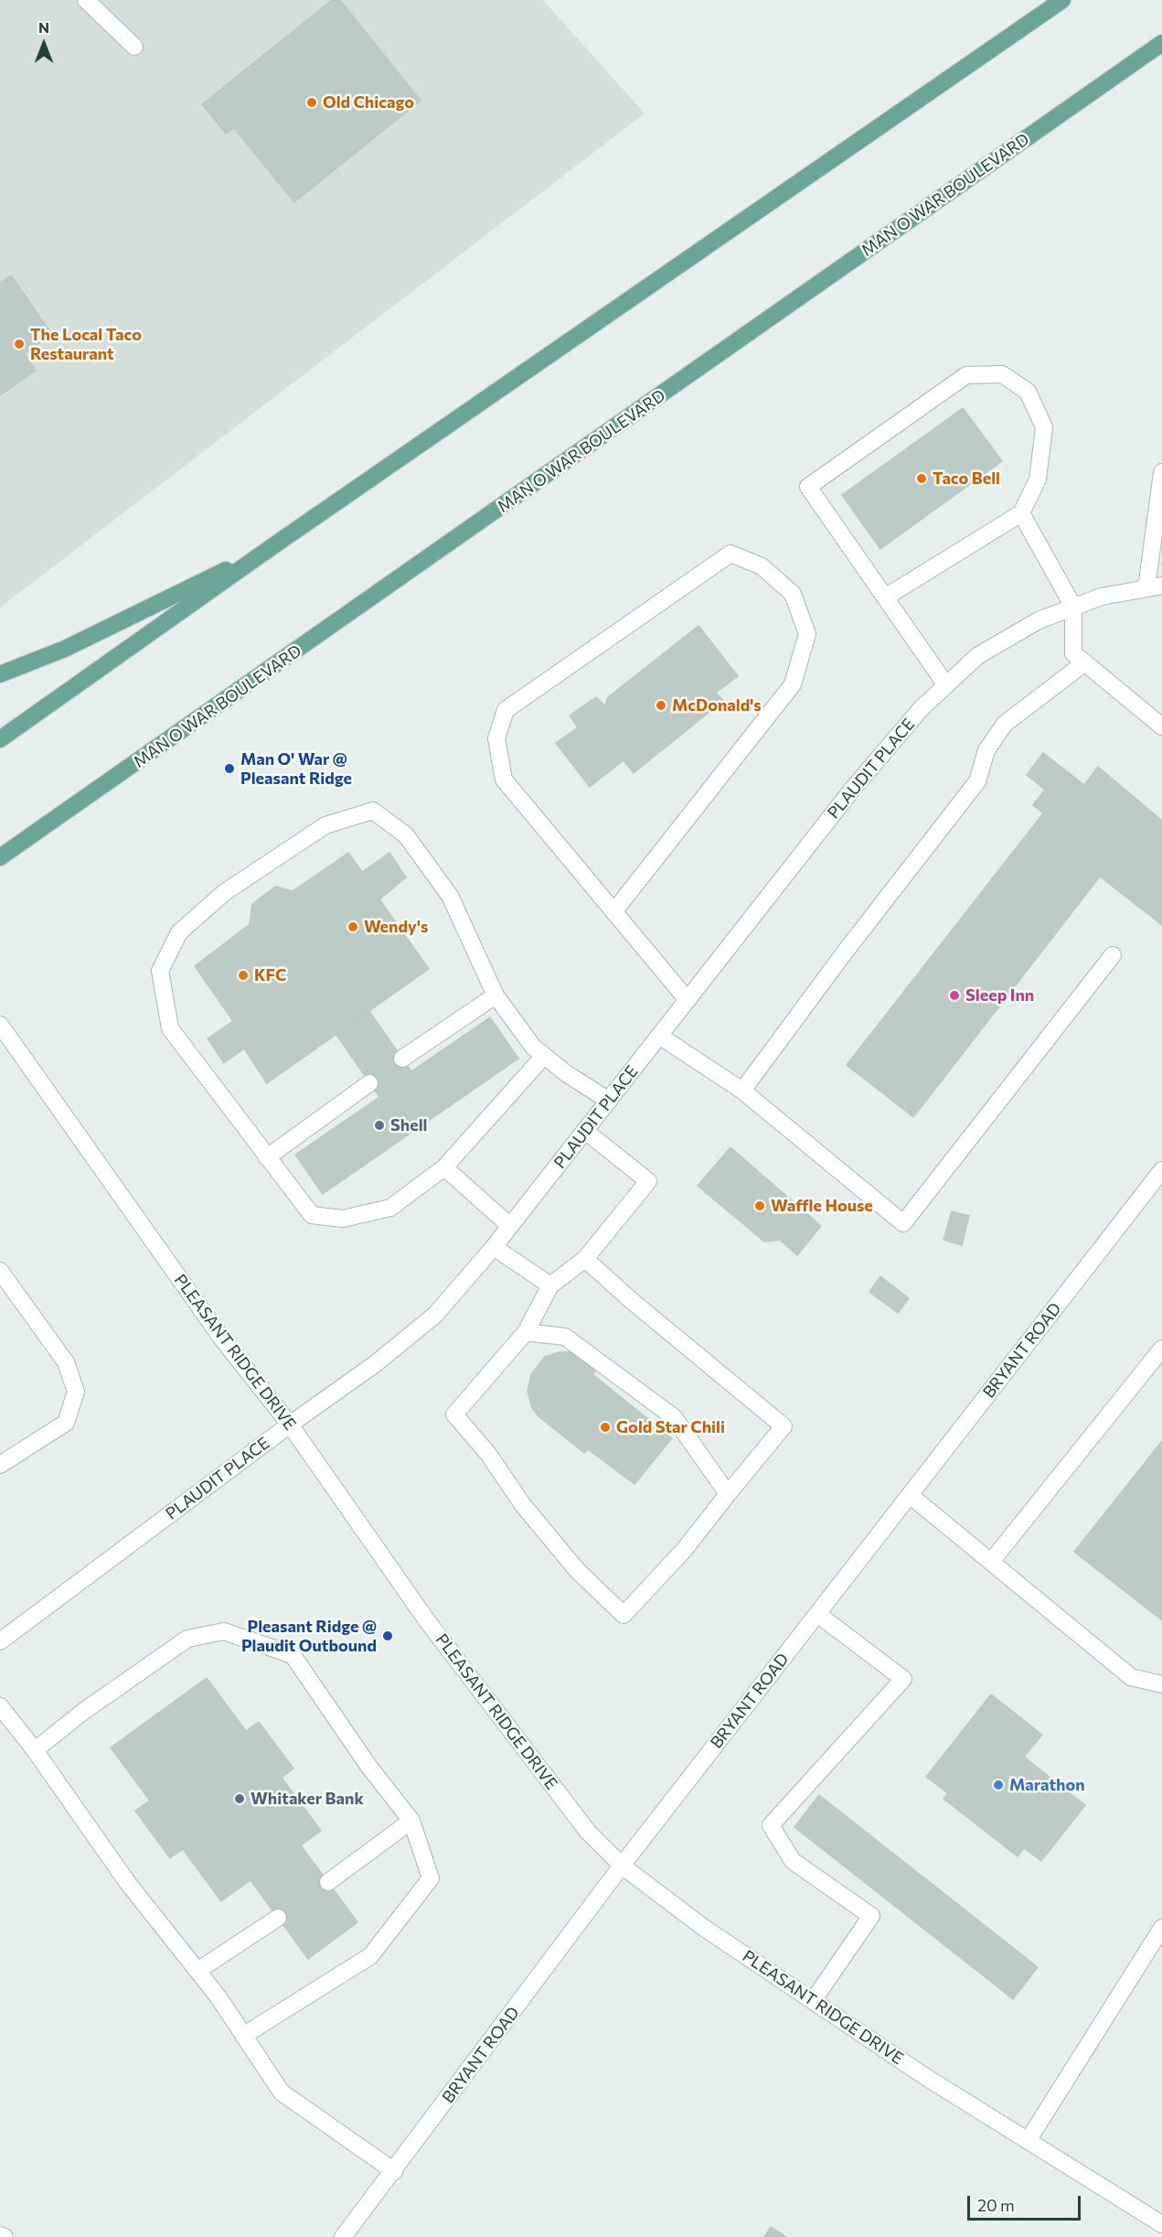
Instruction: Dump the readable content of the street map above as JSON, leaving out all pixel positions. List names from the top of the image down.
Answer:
{
  "streets": {
    "main road": ["MAN O WAR BOULEVARD"],
    "street": ["PLAUDIT PLACE", "BRYANT ROAD", "PLEASANT RIDGE DRIVE"]
  },
  "crossings": [
    ["PLAUDIT PLACE", "PLEASANT RIDGE DRIVE"],
    ["BRYANT ROAD", "PLEASANT RIDGE DRIVE"]
  ],
  "places": [
    "Old Chicago",
    "The Local Taco Restaurant",
    "Taco Bell",
    "McDonald's",
    "Man O' War @ Pleasant Ridge",
    "Wendy's",
    "KFC",
    "Sleep Inn",
    "Shell",
    "Waffle House",
    "Gold Star Chili",
    "Pleasant Ridge @ Plaudit Outbound",
    "Marathon",
    "Whitaker Bank"
  ],
  "scale_bar": "20 m",
  "north": "top"
}
